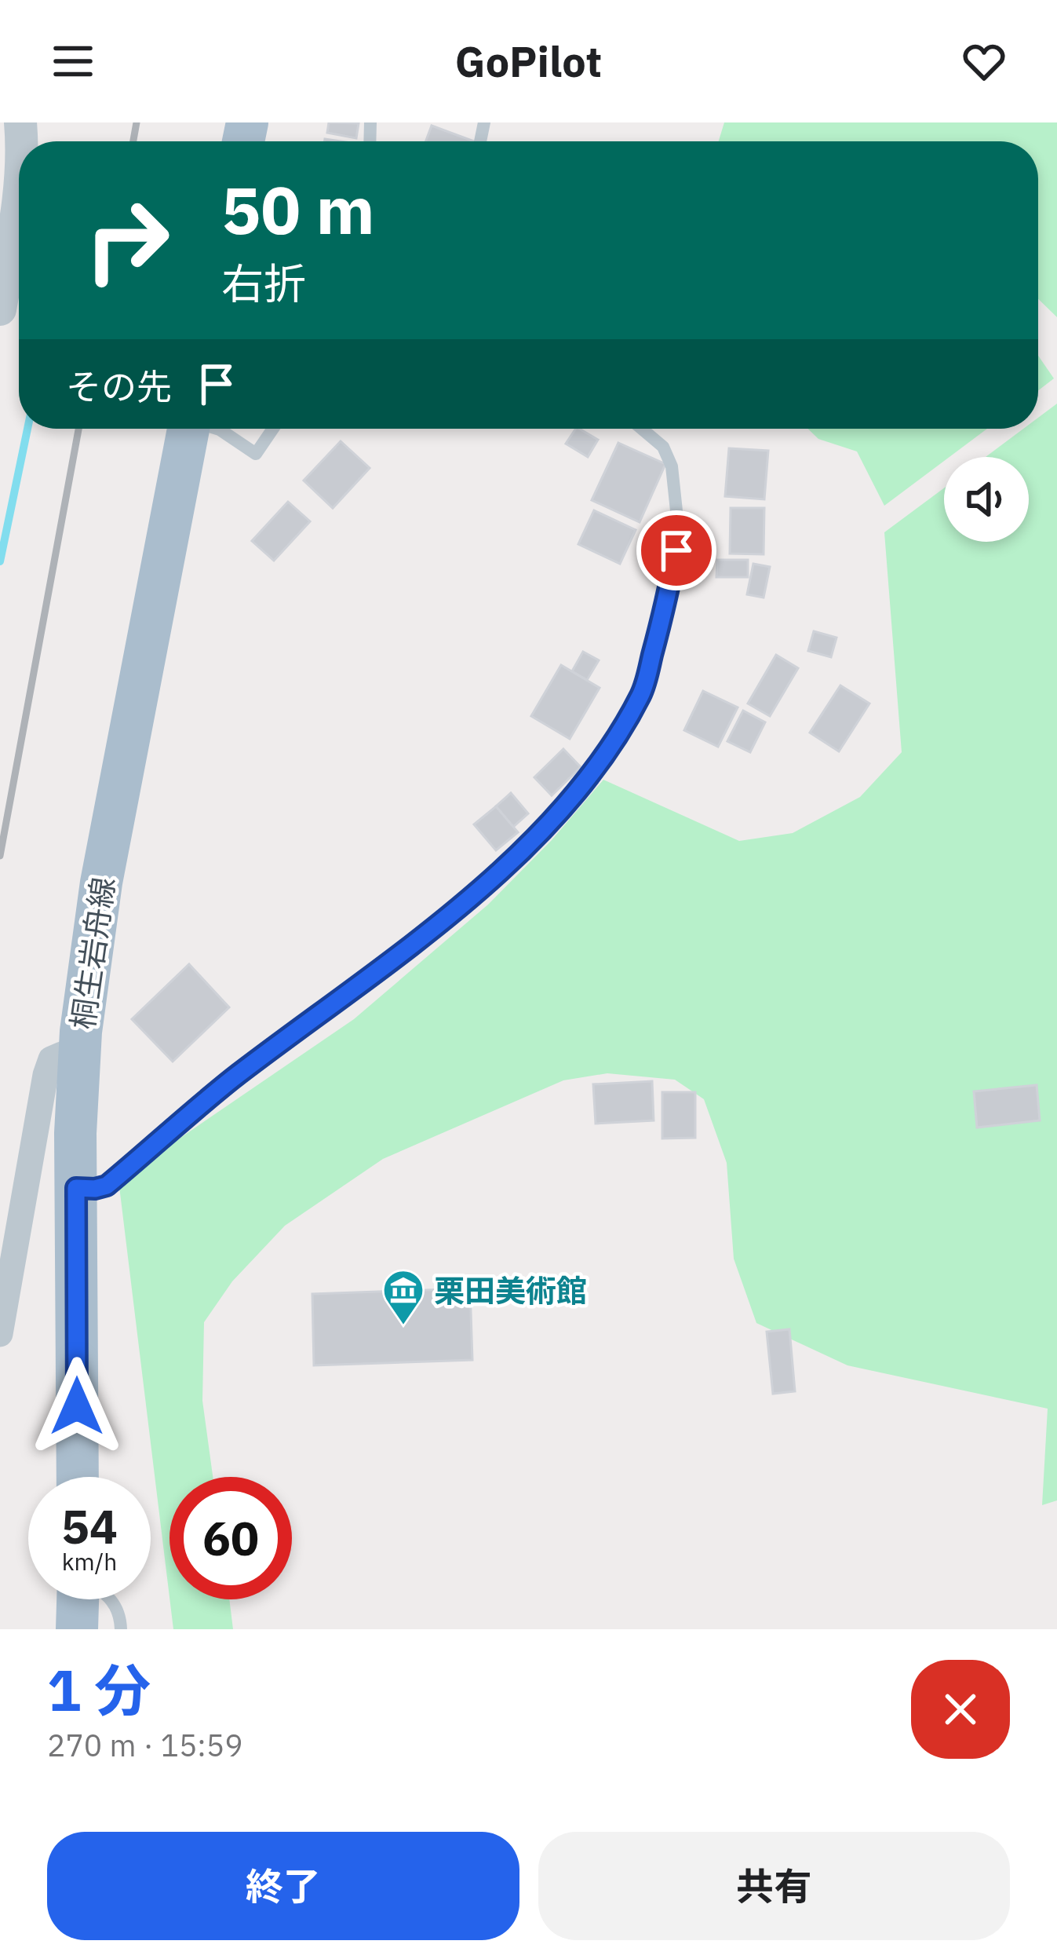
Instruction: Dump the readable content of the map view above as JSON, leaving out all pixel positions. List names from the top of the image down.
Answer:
{
  "streets": {
    "main road": ["桐生岩舟線"]
  },
  "places": {
    "museum": ["栗田美術館"]
  },
  "page": {
    "header": "GoPilot",
    "turn": ["50 m", "右折"],
    "then": "その先",
    "speed": "54 km/h",
    "limit": "60",
    "heading": ["1 分", "270 m · 15:59"],
    "buttons": ["終了", "共有"]
  }
}
